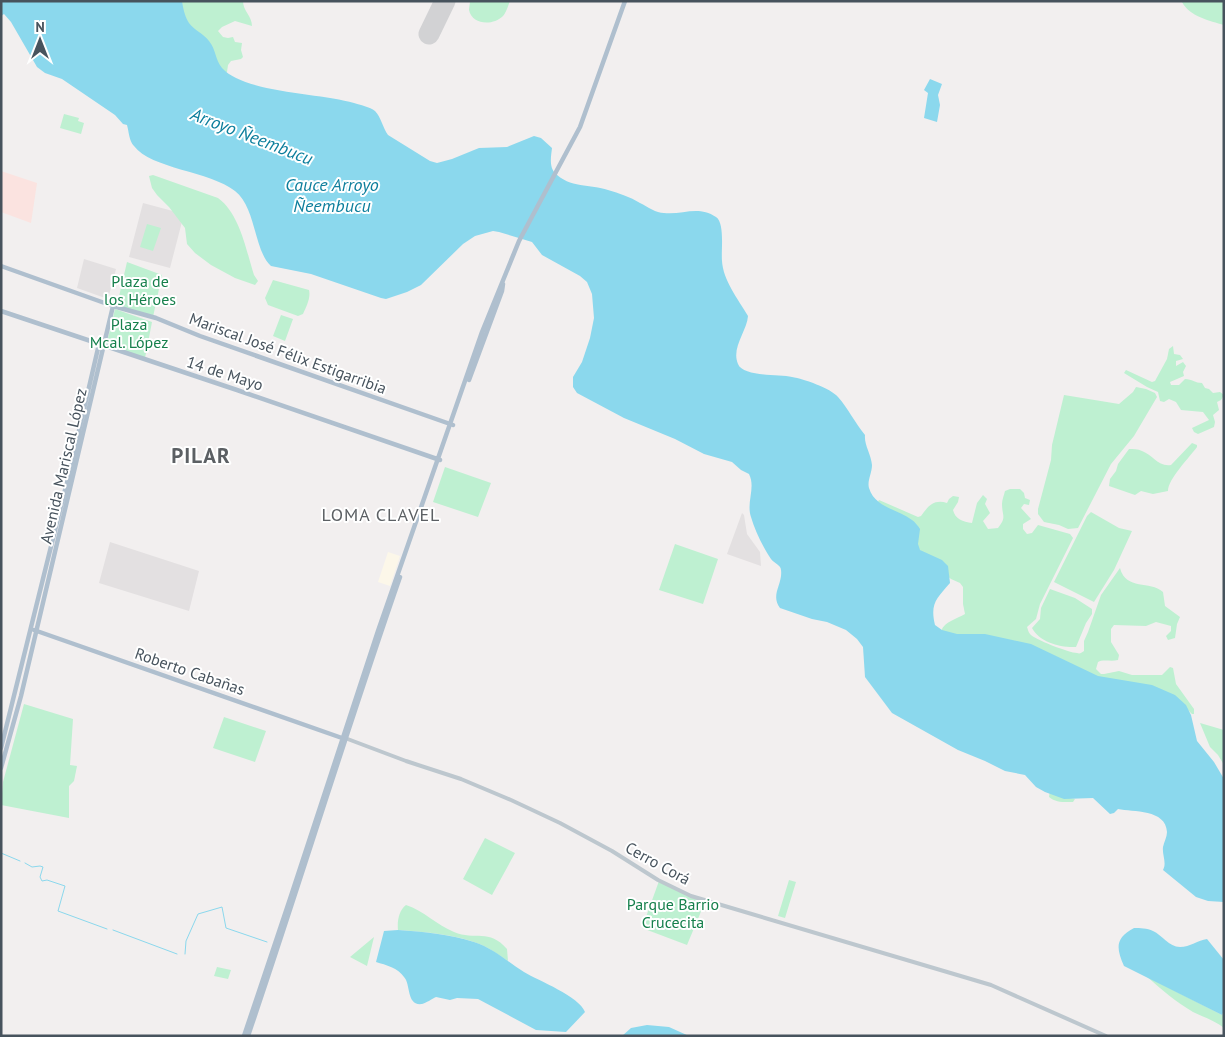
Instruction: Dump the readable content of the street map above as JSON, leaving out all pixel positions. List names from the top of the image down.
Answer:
{
  "streets": {
    "main road": [
      "Mariscal José Félix Estigarribia",
      "14 de Mayo",
      "Avenida Mariscal López",
      "Roberto Cabañas"
    ],
    "street": ["Cerro Corá"]
  },
  "crossings": [
    ["Mariscal José Félix Estigarribia", "Avenida Mariscal López"],
    ["14 de Mayo", "Avenida Mariscal López"],
    ["Avenida Mariscal López", "Roberto Cabañas"],
    ["Roberto Cabañas", "Cerro Corá"]
  ],
  "districts": ["PILAR", "LOMA CLAVEL"],
  "water": ["Arroyo Ñeembucu", "Cauce Arroyo Ñeembucu"],
  "parks": ["Plaza de los Héroes", "Plaza Mcal. López", "Parque Barrio Crucecita"],
  "north": "top"
}
